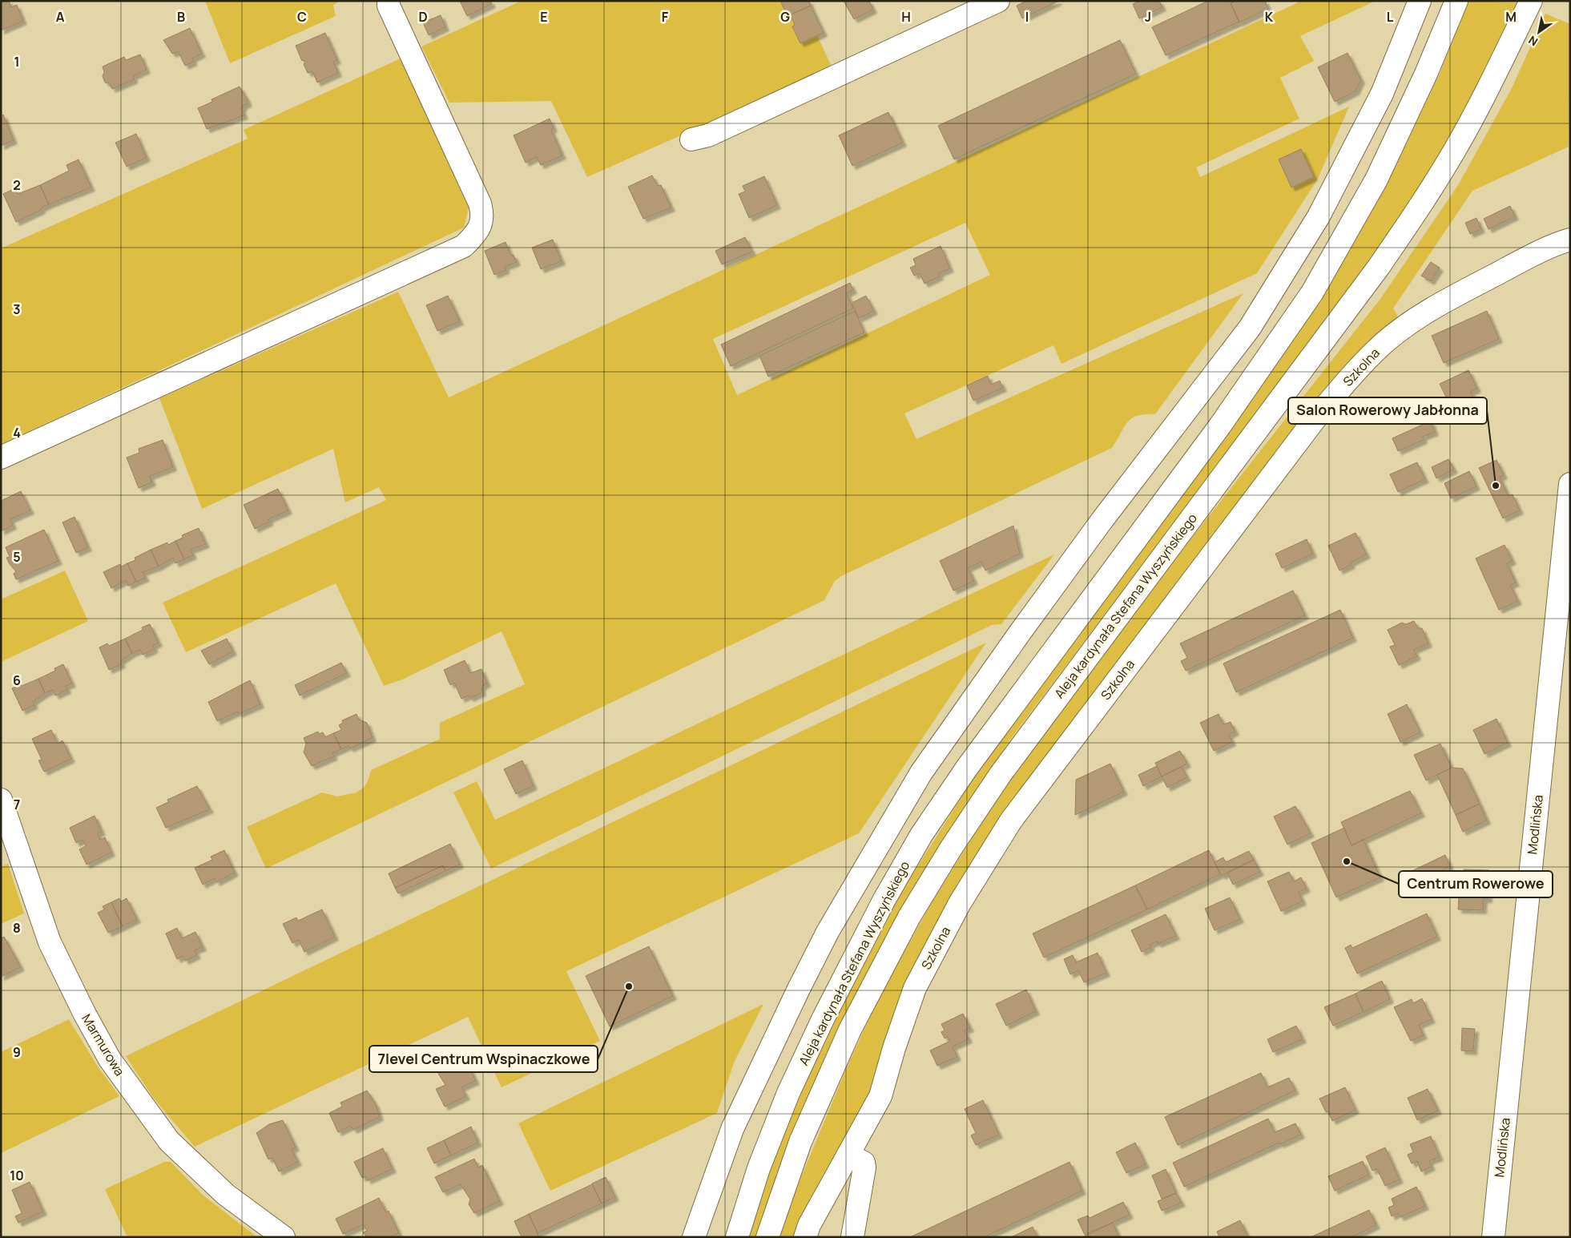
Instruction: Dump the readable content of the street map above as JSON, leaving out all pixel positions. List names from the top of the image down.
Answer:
{
  "streets": {
    "street": [
      "Szkolna",
      "Aleja kardynała Stefana Wyszyńskiego",
      "Modlińska",
      "Marmurowa"
    ]
  },
  "places": ["Salon Rowerowy Jabłonna", "Centrum Rowerowe", "7level Centrum Wspinaczkowe"],
  "north": "bottom left",
  "grid": {
    "columns": [
      "A",
      "B",
      "C",
      "D",
      "E",
      "F",
      "G",
      "H",
      "I",
      "J",
      "K",
      "L",
      "M"
    ],
    "rows": [
      "1",
      "2",
      "3",
      "4",
      "5",
      "6",
      "7",
      "8",
      "9",
      "10"
    ]
  }
}
